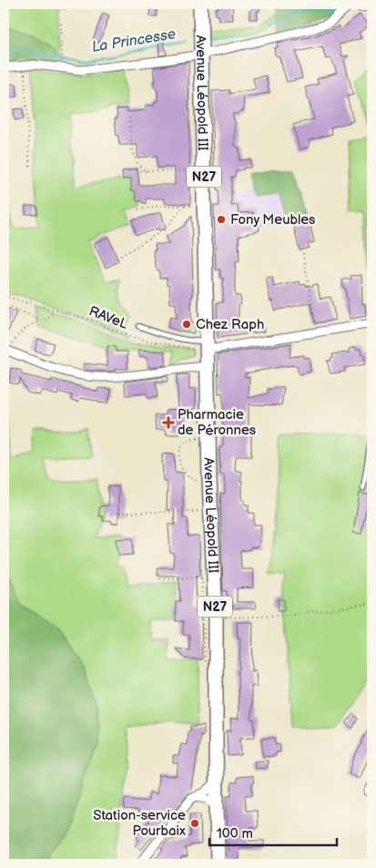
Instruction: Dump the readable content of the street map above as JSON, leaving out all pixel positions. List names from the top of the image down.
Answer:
{
  "streets": {
    "main road": ["Avenue Léopold III", "N27"],
    "path": ["RAVeL"]
  },
  "crossings": [
    ["Avenue Léopold III", "RAVeL"]
  ],
  "water": ["La Princesse"],
  "places": {
    "other": ["Fony Meubles", "Chez Raph", "Station-service Pourbaix"],
    "health": ["Pharmacie de Péronnes"]
  },
  "scale_bar": "100 m"
}
